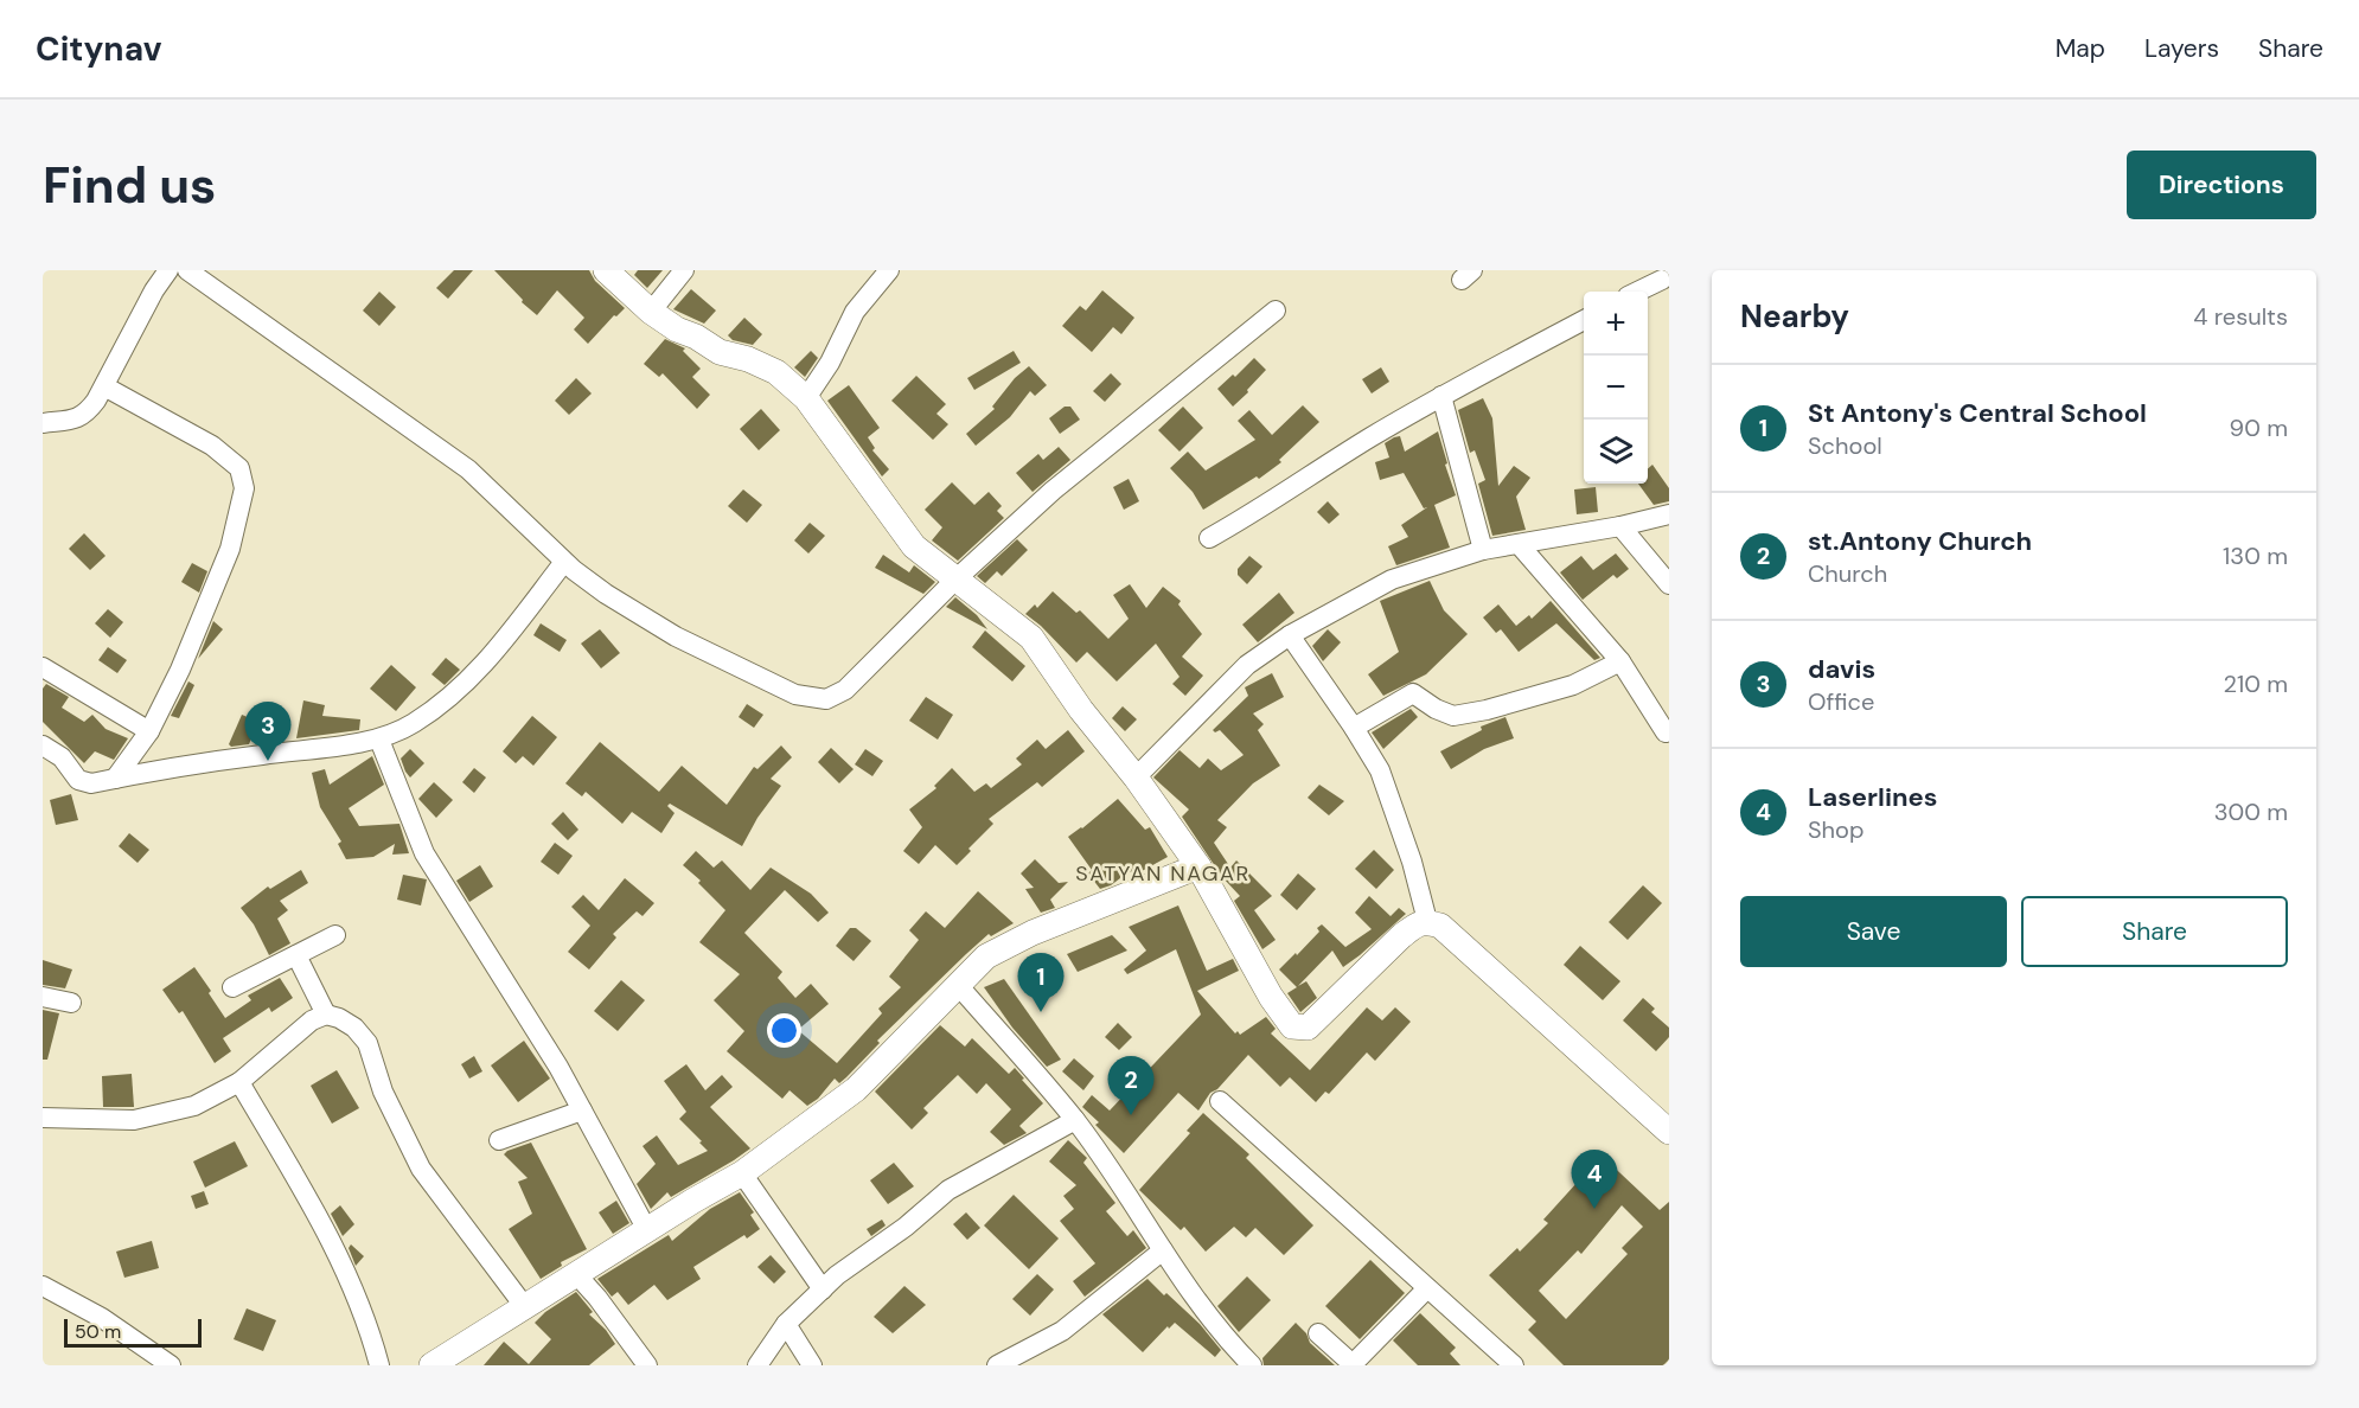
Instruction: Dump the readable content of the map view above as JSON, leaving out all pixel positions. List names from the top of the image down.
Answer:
{
  "districts": ["SATYAN NAGAR"],
  "scale_bar": "50 m",
  "page": {
    "header": "Citynav",
    "nav": ["Map", "Layers", "Share"],
    "buttons": [
      "Directions",
      ["Save", "Share"]
    ],
    "title": "Find us",
    "heading": ["Nearby", "4 results"],
    "map_buttons": ["+", "−"],
    "list": [
      {
        "mark": "1",
        "name": "St Antony's Central School",
        "note": "School",
        "value": "90 m"
      },
      {
        "mark": "2",
        "name": "st.Antony Church",
        "note": "Church",
        "value": "130 m"
      },
      {
        "mark": "3",
        "name": "davis",
        "note": "Office",
        "value": "210 m"
      },
      {
        "mark": "4",
        "name": "Laserlines",
        "note": "Shop",
        "value": "300 m"
      }
    ],
    "pins": [
      "3",
      "1",
      "2",
      "4"
    ],
    "scale": "50 m"
  }
}
